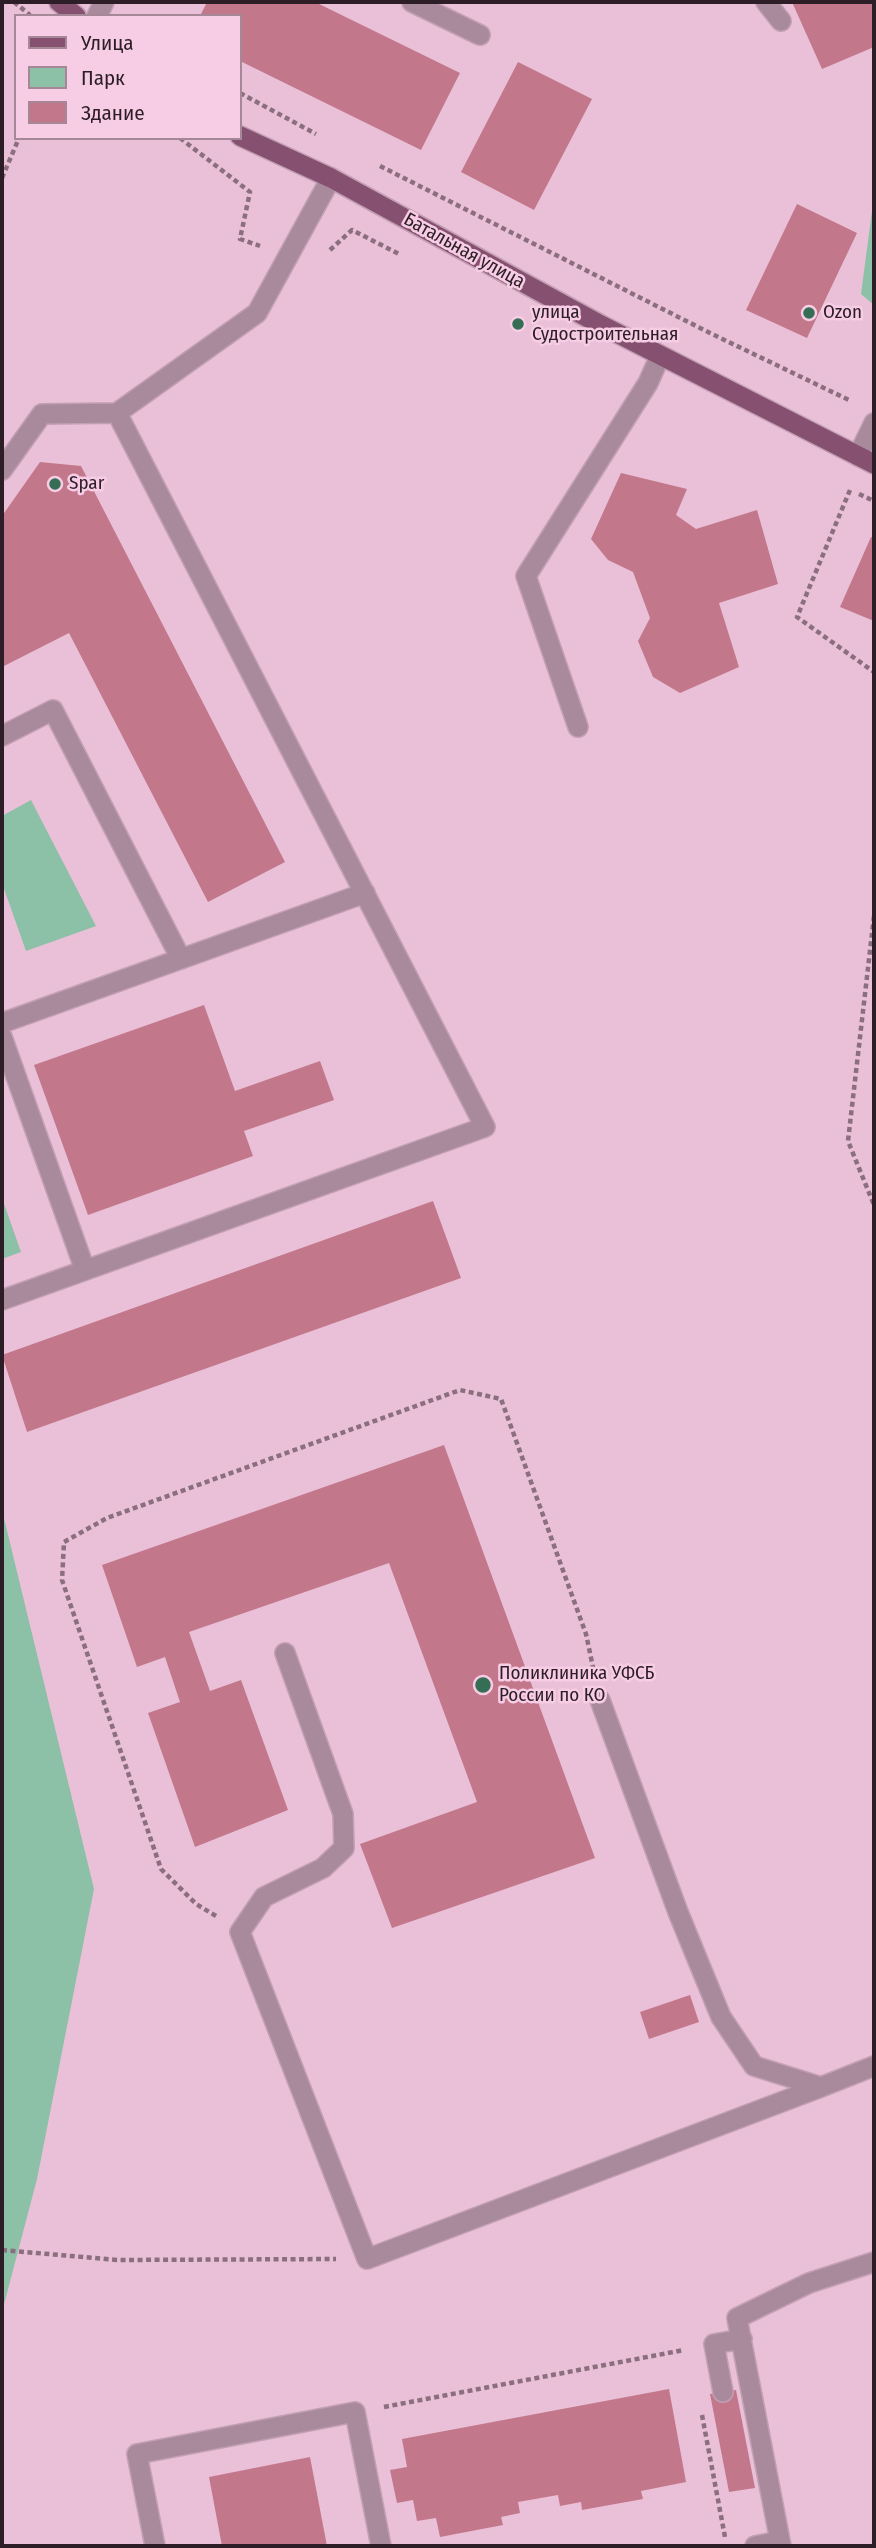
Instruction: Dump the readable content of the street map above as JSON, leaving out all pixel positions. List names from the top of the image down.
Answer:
{
  "streets": {
    "main road": ["Батальная улица"]
  },
  "places": [
    "Ozon",
    "улица Судостроительная",
    "Spar",
    "Поликлиника УФСБ России по КО"
  ],
  "legend": ["Улица", "Парк", "Здание"]
}
